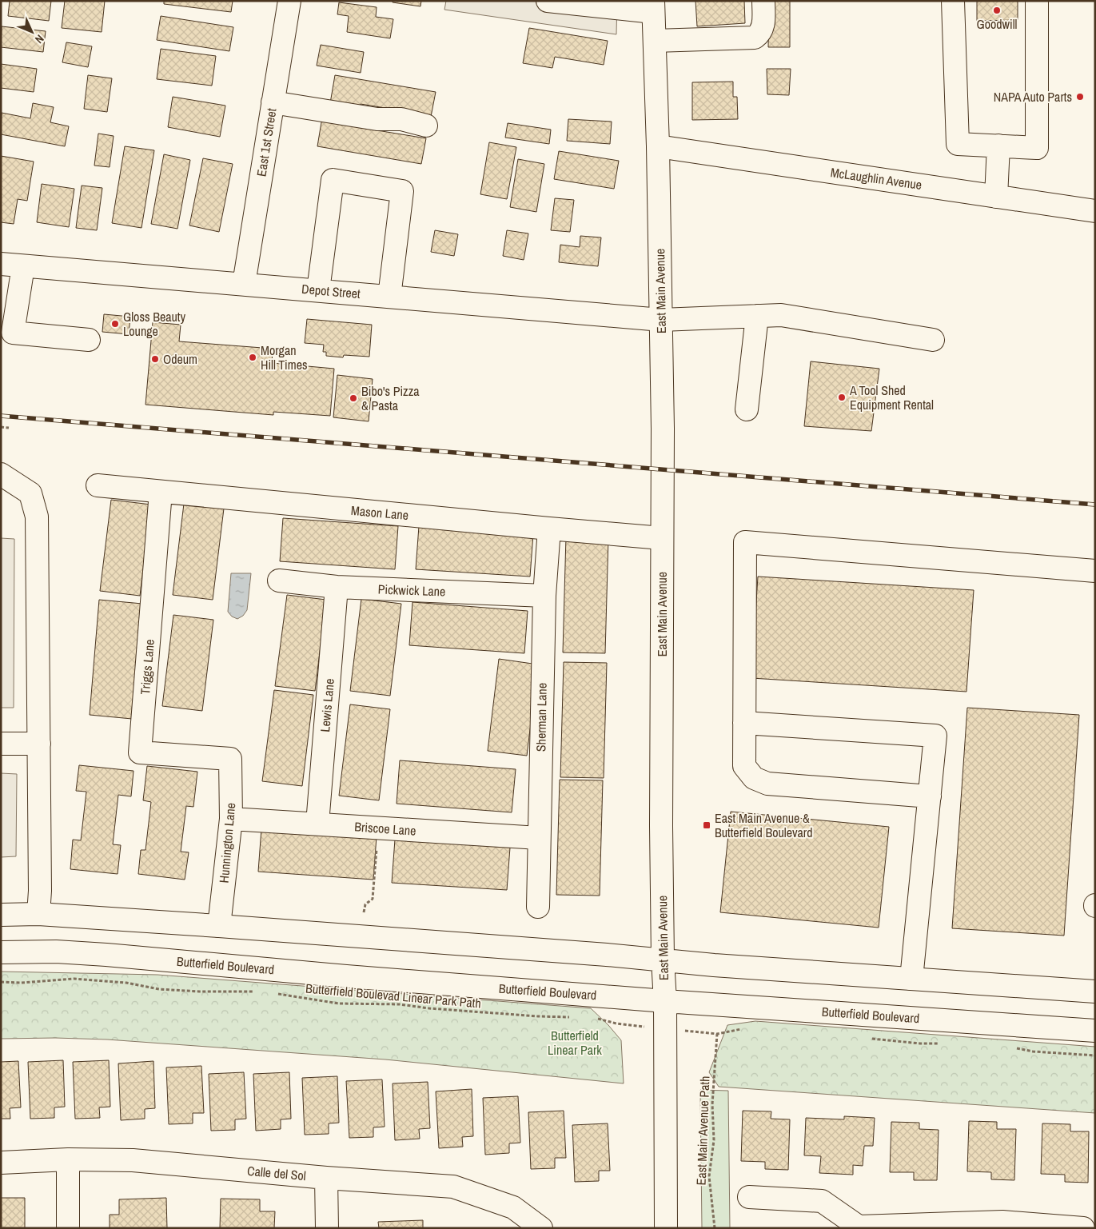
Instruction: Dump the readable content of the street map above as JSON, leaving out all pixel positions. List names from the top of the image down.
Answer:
{
  "streets": {
    "street": [
      "East 1st Street",
      "McLaughlin Avenue",
      "Depot Street",
      "East Main Avenue",
      "Mason Lane",
      "Pickwick Lane",
      "Triggs Lane",
      "Lewis Lane",
      "Sherman Lane",
      "Briscoe Lane",
      "Hunnington Lane",
      "Butterfield Boulevard",
      "Calle del Sol"
    ],
    "path": ["Butterfield Boulevad Linear Park Path", "East Main Avenue Path"]
  },
  "crossings": [
    ["East 1st Street", "Depot Street"],
    ["McLaughlin Avenue", "East Main Avenue"],
    ["Depot Street", "East Main Avenue"],
    ["East Main Avenue", "Mason Lane"],
    ["East Main Avenue", "Butterfield Boulevard"],
    ["Mason Lane", "Triggs Lane"],
    ["Mason Lane", "Sherman Lane"],
    ["Pickwick Lane", "Lewis Lane"],
    ["Pickwick Lane", "Sherman Lane"],
    ["Triggs Lane", "Hunnington Lane"],
    ["Lewis Lane", "Briscoe Lane"],
    ["Sherman Lane", "Briscoe Lane"],
    ["Briscoe Lane", "Hunnington Lane"]
  ],
  "parks": ["Butterfield Linear Park"],
  "places": {
    "other": [
      "Goodwill",
      "NAPA Auto Parts",
      "Gloss Beauty Lounge",
      "Morgan Hill Times",
      "Odeum",
      "A Tool Shed Equipment Rental",
      "Bibo's Pizza & Pasta"
    ],
    "transit": ["East Main Avenue & Butterfield Boulevard"]
  },
  "north": "bottom right"
}
